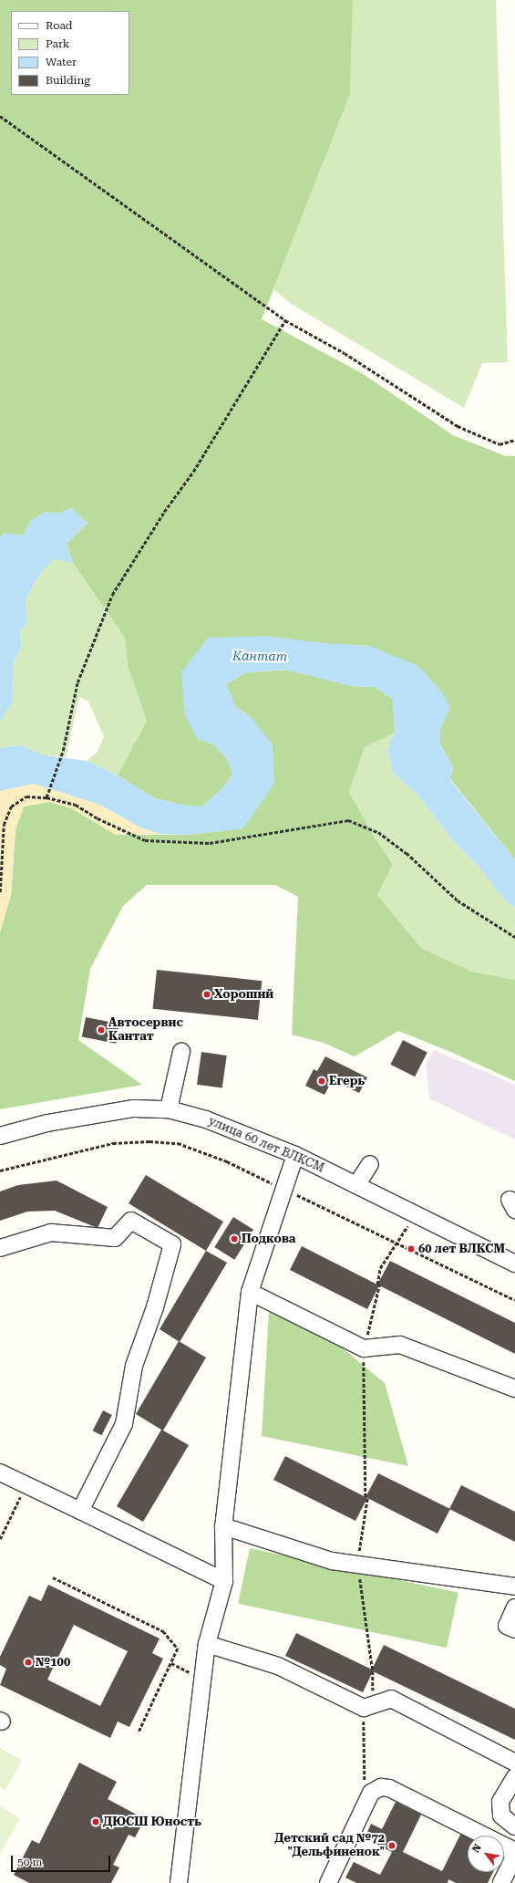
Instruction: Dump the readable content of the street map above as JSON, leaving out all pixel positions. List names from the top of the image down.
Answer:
{
  "streets": {
    "street": ["улица 60 лет ВЛКСМ"]
  },
  "water": ["Кантат"],
  "places": [
    "Хороший",
    "Автосервис Кантат",
    "Егерь",
    "Подкова",
    "60 лет ВЛКСМ",
    "№100",
    "ДЮСШ Юность",
    "Детский сад №72 \"Дельфиненок\""
  ],
  "legend": [
    "Road",
    "Park",
    "Water",
    "Building"
  ],
  "scale_bar": "50 m",
  "north": "top left"
}
